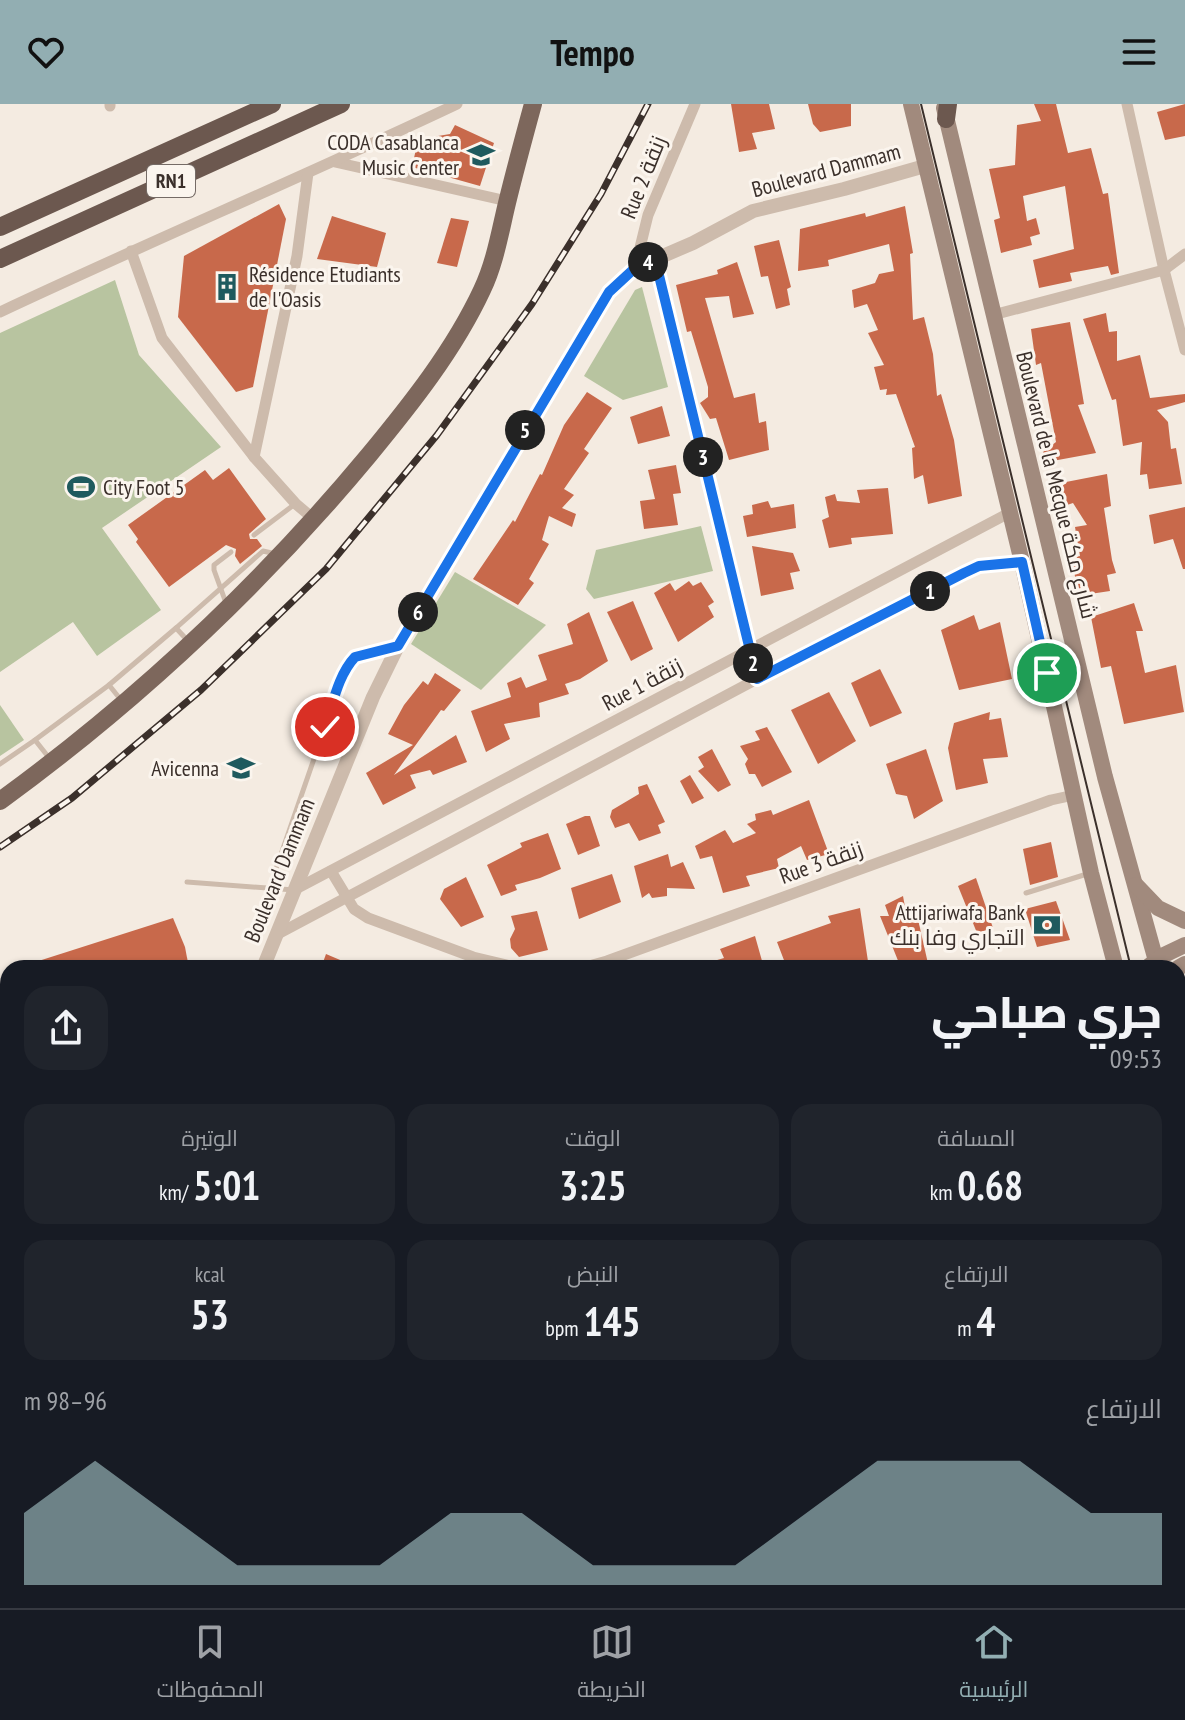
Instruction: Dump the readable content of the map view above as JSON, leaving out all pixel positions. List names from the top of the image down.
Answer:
{
  "streets": {
    "highway": ["RN1"],
    "main road": ["Boulevard de la Mecque شارع مكة"],
    "street": [
      "Boulevard Dammam",
      "Rue 2 زنقة",
      "Rue 1 زنقة",
      "Rue 3 زنقة"
    ]
  },
  "crossings": [
    ["Boulevard Dammam", "Rue 2 زنقة"],
    ["Boulevard Dammam", "Rue 1 زنقة"]
  ],
  "places": {
    "school or university": ["CODA Casablanca Music Center", "Avicenna"],
    "building": ["Résidence Etudiants de l'Oasis"],
    "sports": ["City Foot 5"],
    "bank": ["Attijariwafa Bank التجاري وفا بنك"]
  },
  "page": {
    "header": "Tempo",
    "pins": [
      "4",
      "5",
      "3",
      "1",
      "6",
      "2"
    ],
    "heading": ["جري صباحي", "09:53"],
    "stats": [
      ["المسافة", "0.68 km"],
      ["الوقت", "3:25"],
      ["الوتيرة", "5:01 /km"],
      ["الارتفاع", "4 m"],
      ["النبض", "145 bpm"],
      ["kcal", "53"]
    ],
    "chart": ["الارتفاع", "96–98 m"],
    "tabs": ["الرئيسية", "الخريطة", "المحفوظات"]
  }
}
